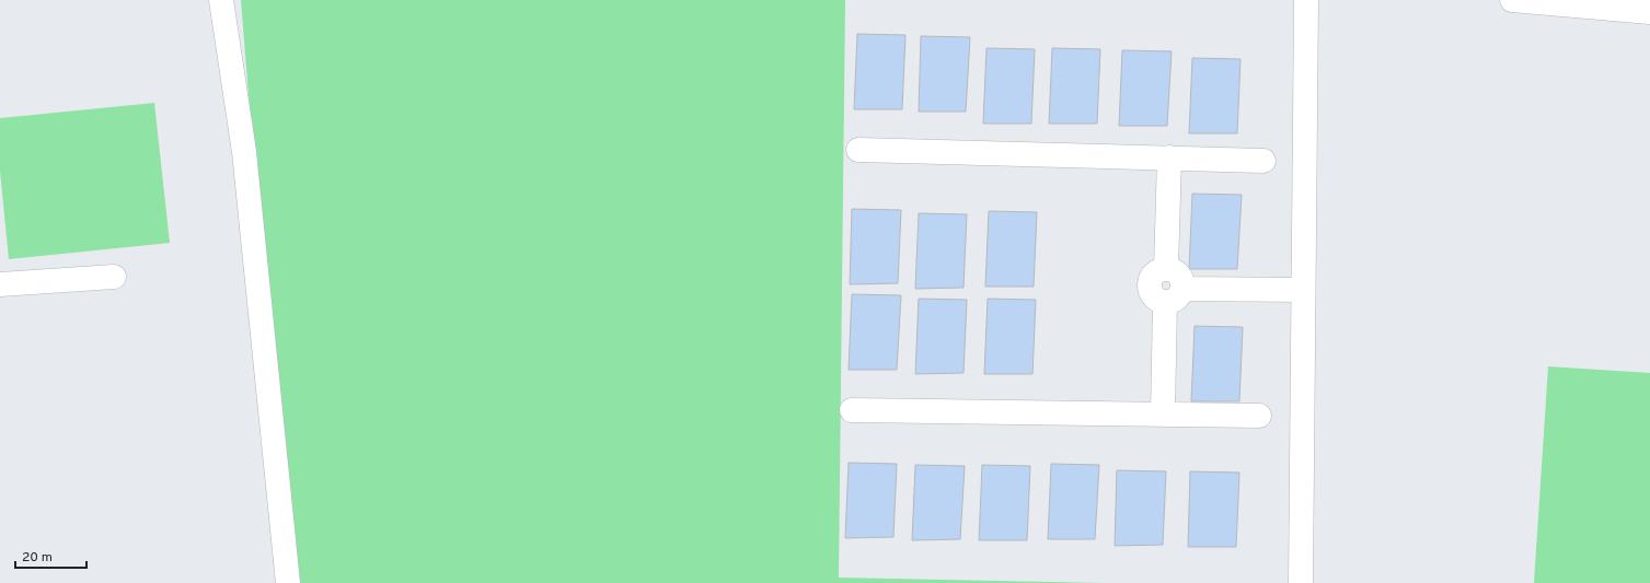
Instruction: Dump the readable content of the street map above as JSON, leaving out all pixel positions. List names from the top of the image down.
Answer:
{
  "scale_bar": "20 m"
}
